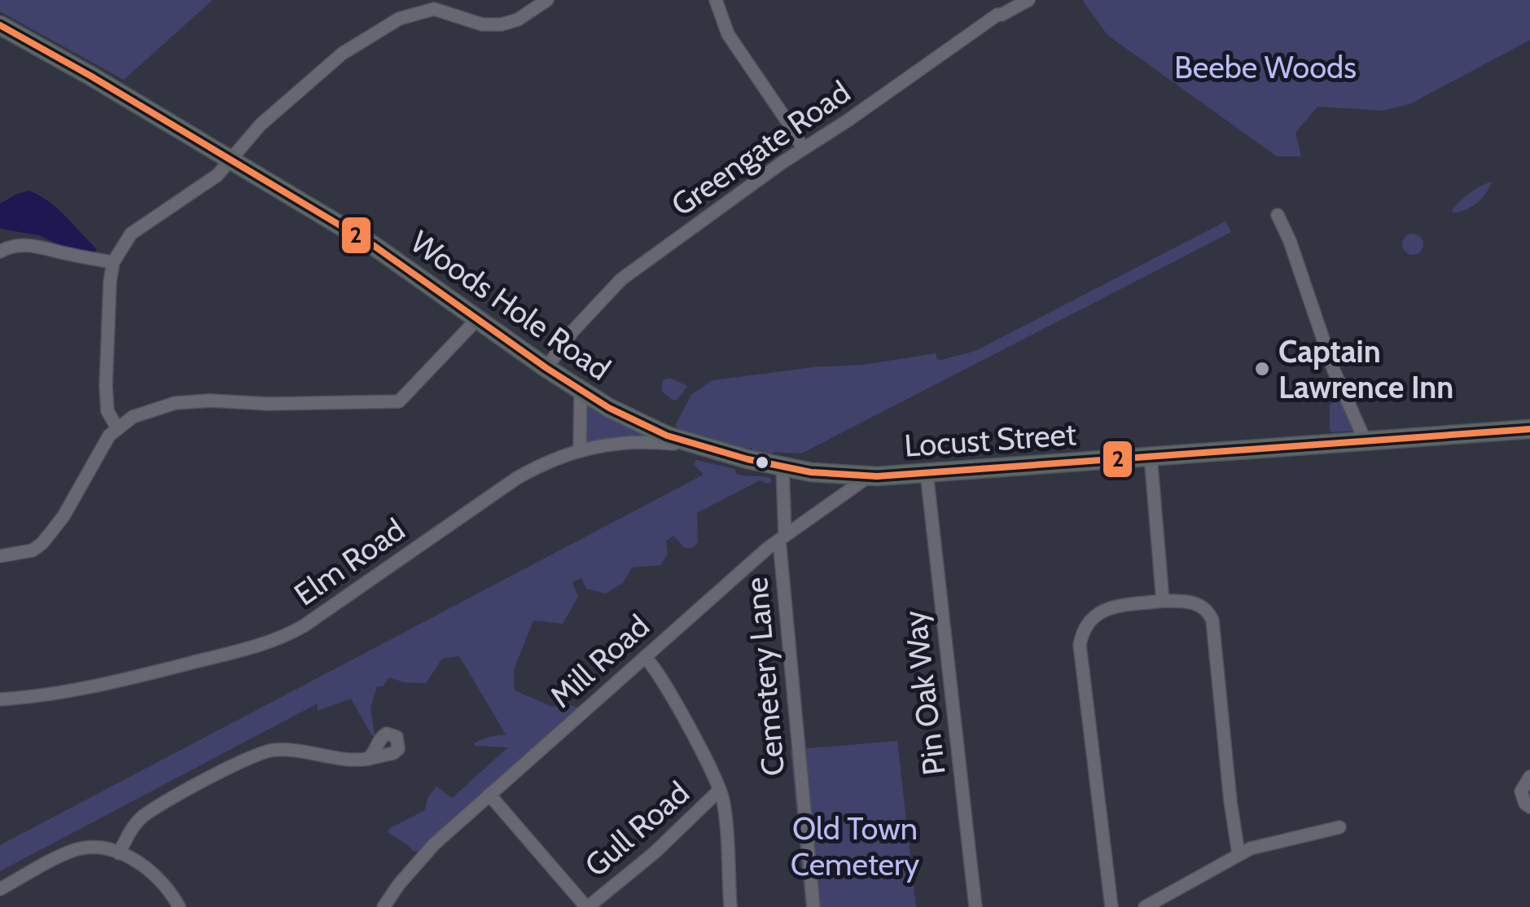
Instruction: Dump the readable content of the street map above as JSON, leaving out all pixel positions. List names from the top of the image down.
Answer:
{
  "streets": {
    "highway": ["Woods Hole Road", "Locust Street"],
    "street": [
      "Greengate Road",
      "Elm Road",
      "Mill Road",
      "Cemetery Lane",
      "Pin Oak Way",
      "Gull Road"
    ]
  },
  "crossings": [
    ["Greengate Road", "Woods Hole Road"],
    ["Woods Hole Road", "Locust Street"],
    ["Woods Hole Road", "Elm Road"],
    ["Locust Street", "Mill Road"],
    ["Locust Street", "Cemetery Lane"],
    ["Locust Street", "Pin Oak Way"],
    ["Mill Road", "Cemetery Lane"]
  ],
  "parks": ["Beebe Woods", "Old Town Cemetery"],
  "places": ["Captain Lawrence Inn"],
  "lines": ["transit line 2"]
}
